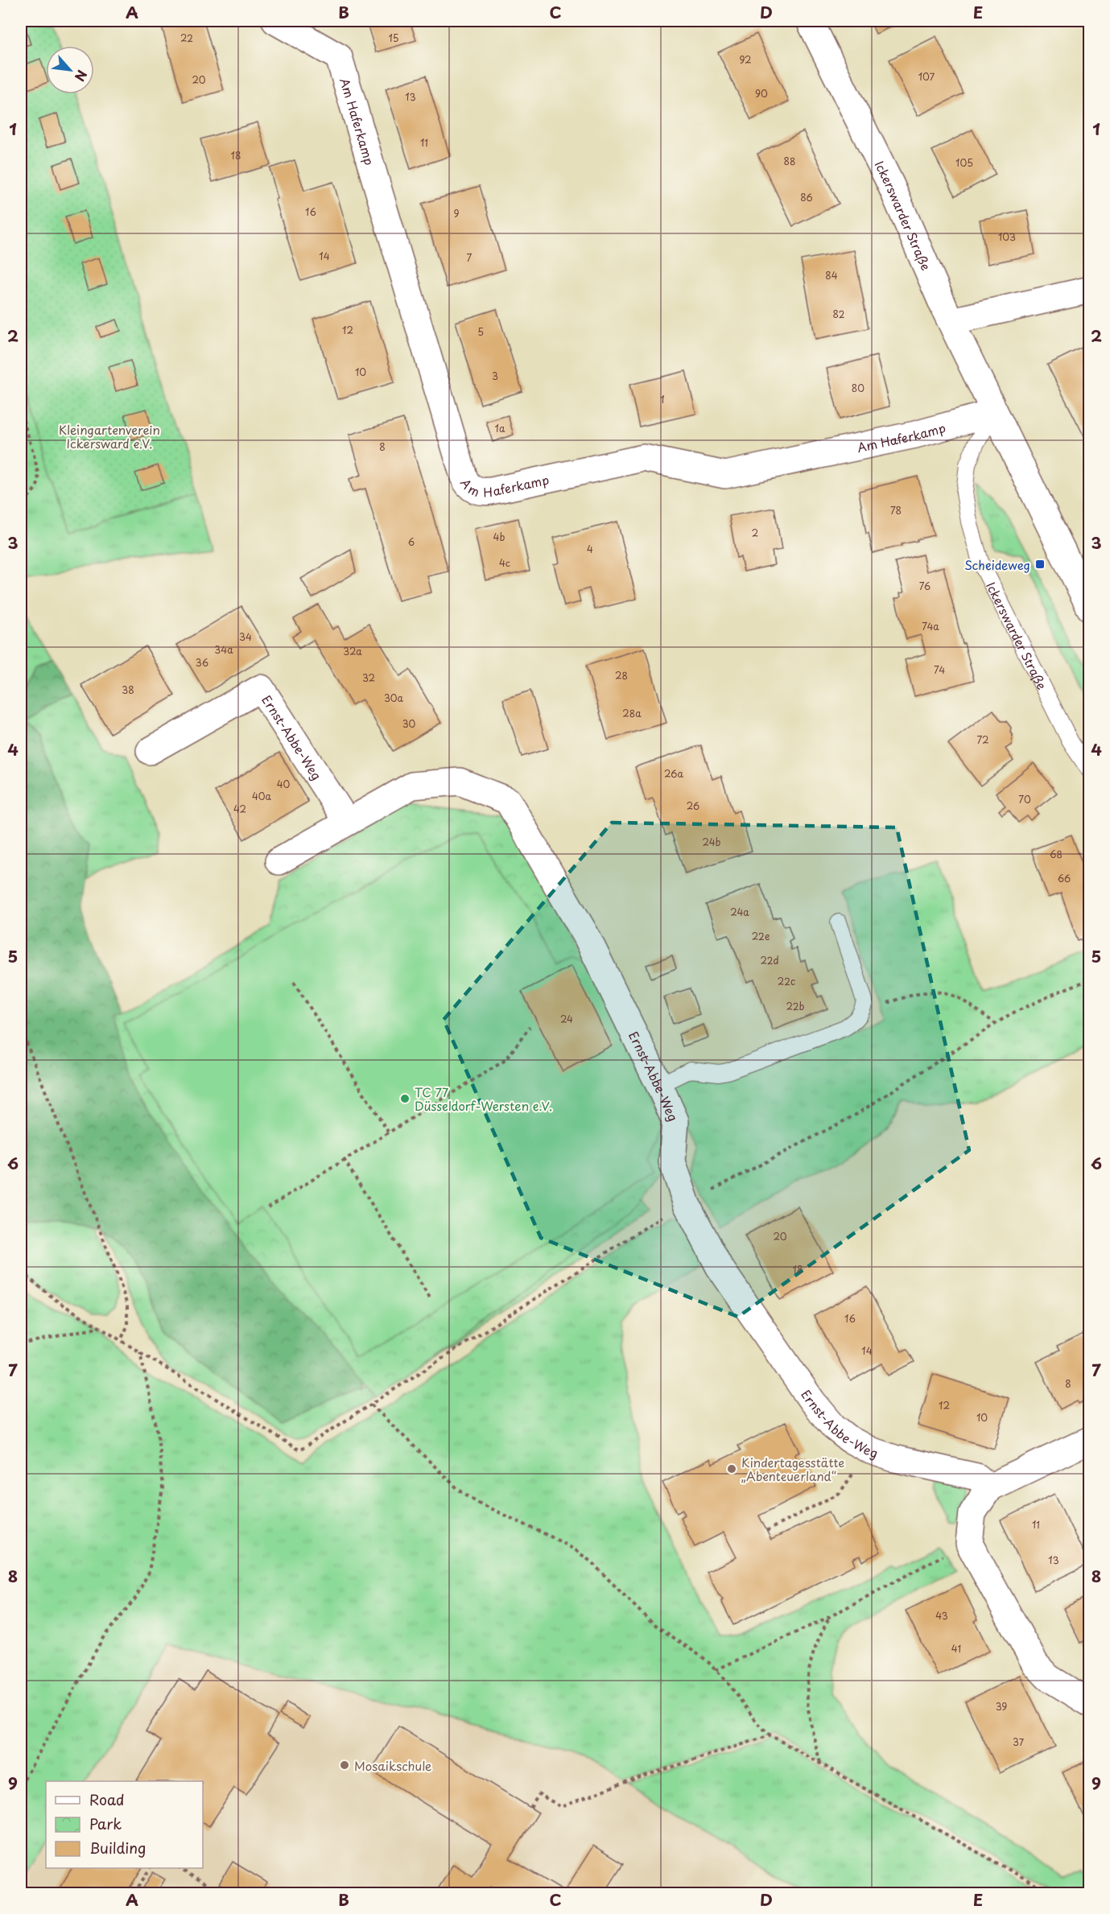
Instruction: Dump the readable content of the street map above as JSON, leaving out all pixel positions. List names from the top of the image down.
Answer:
{
  "streets": {
    "street": ["Am Haferkamp", "Ickerswarder Straße", "Ernst-Abbe-Weg"]
  },
  "crossings": [
    ["Am Haferkamp", "Ickerswarder Straße"]
  ],
  "parks": ["Kleingartenverein Ickersward e.V."],
  "places": {
    "transit": ["Scheideweg"],
    "other": ["TC 77 Düsseldorf-Wersten e.V.", "Kindertagesstätte „Abenteuerland“", "Mosaikschule"]
  },
  "house_numbers": [
    "22",
    "15",
    "92",
    "107",
    "20",
    "90",
    "13",
    "11",
    "18",
    "88",
    "105",
    "86",
    "16",
    "9",
    "103",
    "14",
    "7",
    "84",
    "82",
    "12",
    "5",
    "10",
    "3",
    "80",
    "1",
    "1a",
    "8",
    "78",
    "2",
    "4b",
    "6",
    "4",
    "4c",
    "76",
    "74a",
    "34",
    "34a",
    "32a",
    "36",
    "74",
    "28",
    "32",
    "38",
    "30a",
    "28a",
    "30",
    "72",
    "26a",
    "40",
    "40a",
    "70",
    "26",
    "42",
    "24b",
    "68",
    "66",
    "24a",
    "22e",
    "22d",
    "22c",
    "22b",
    "24",
    "20",
    "18",
    "16",
    "14",
    "8",
    "12",
    "10",
    "11",
    "13",
    "43",
    "41",
    "39",
    "37"
  ],
  "legend": ["Road", "Park", "Building"],
  "north": "bottom right",
  "grid": {
    "columns": [
      "A",
      "B",
      "C",
      "D",
      "E"
    ],
    "rows": [
      "1",
      "2",
      "3",
      "4",
      "5",
      "6",
      "7",
      "8",
      "9"
    ]
  }
}
